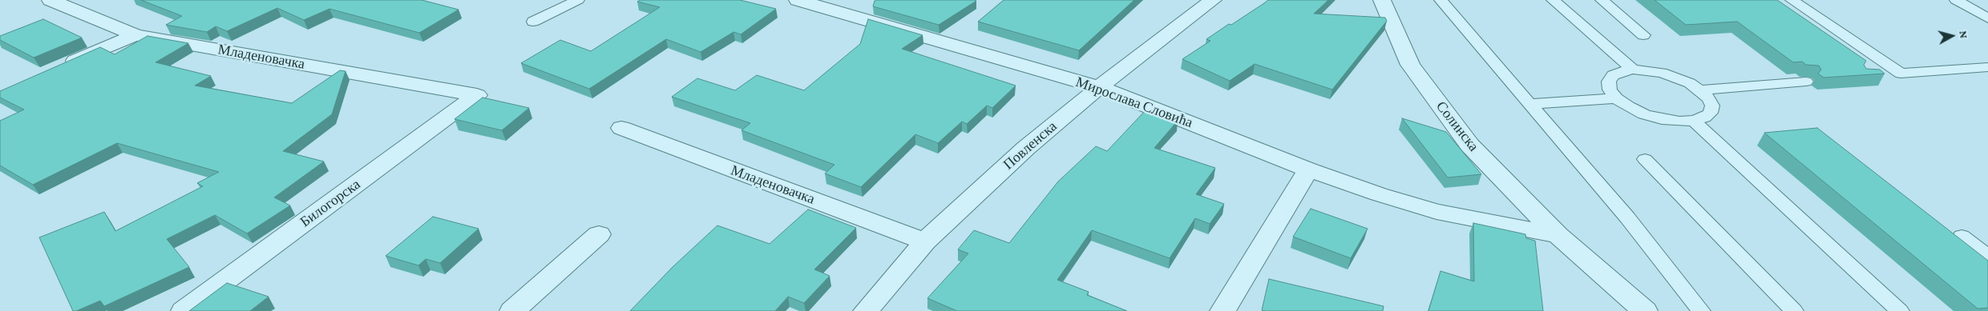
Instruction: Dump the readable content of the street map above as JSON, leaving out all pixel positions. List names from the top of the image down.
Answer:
{
  "streets": {
    "street": [
      "Младеновачка",
      "Мирослава Словића",
      "Солинска",
      "Повленска",
      "Билогорска"
    ]
  },
  "crossings": [
    ["Младеновачка", "Повленска"],
    ["Младеновачка", "Билогорска"],
    ["Мирослава Словића", "Повленска"]
  ],
  "north": "right"
}
